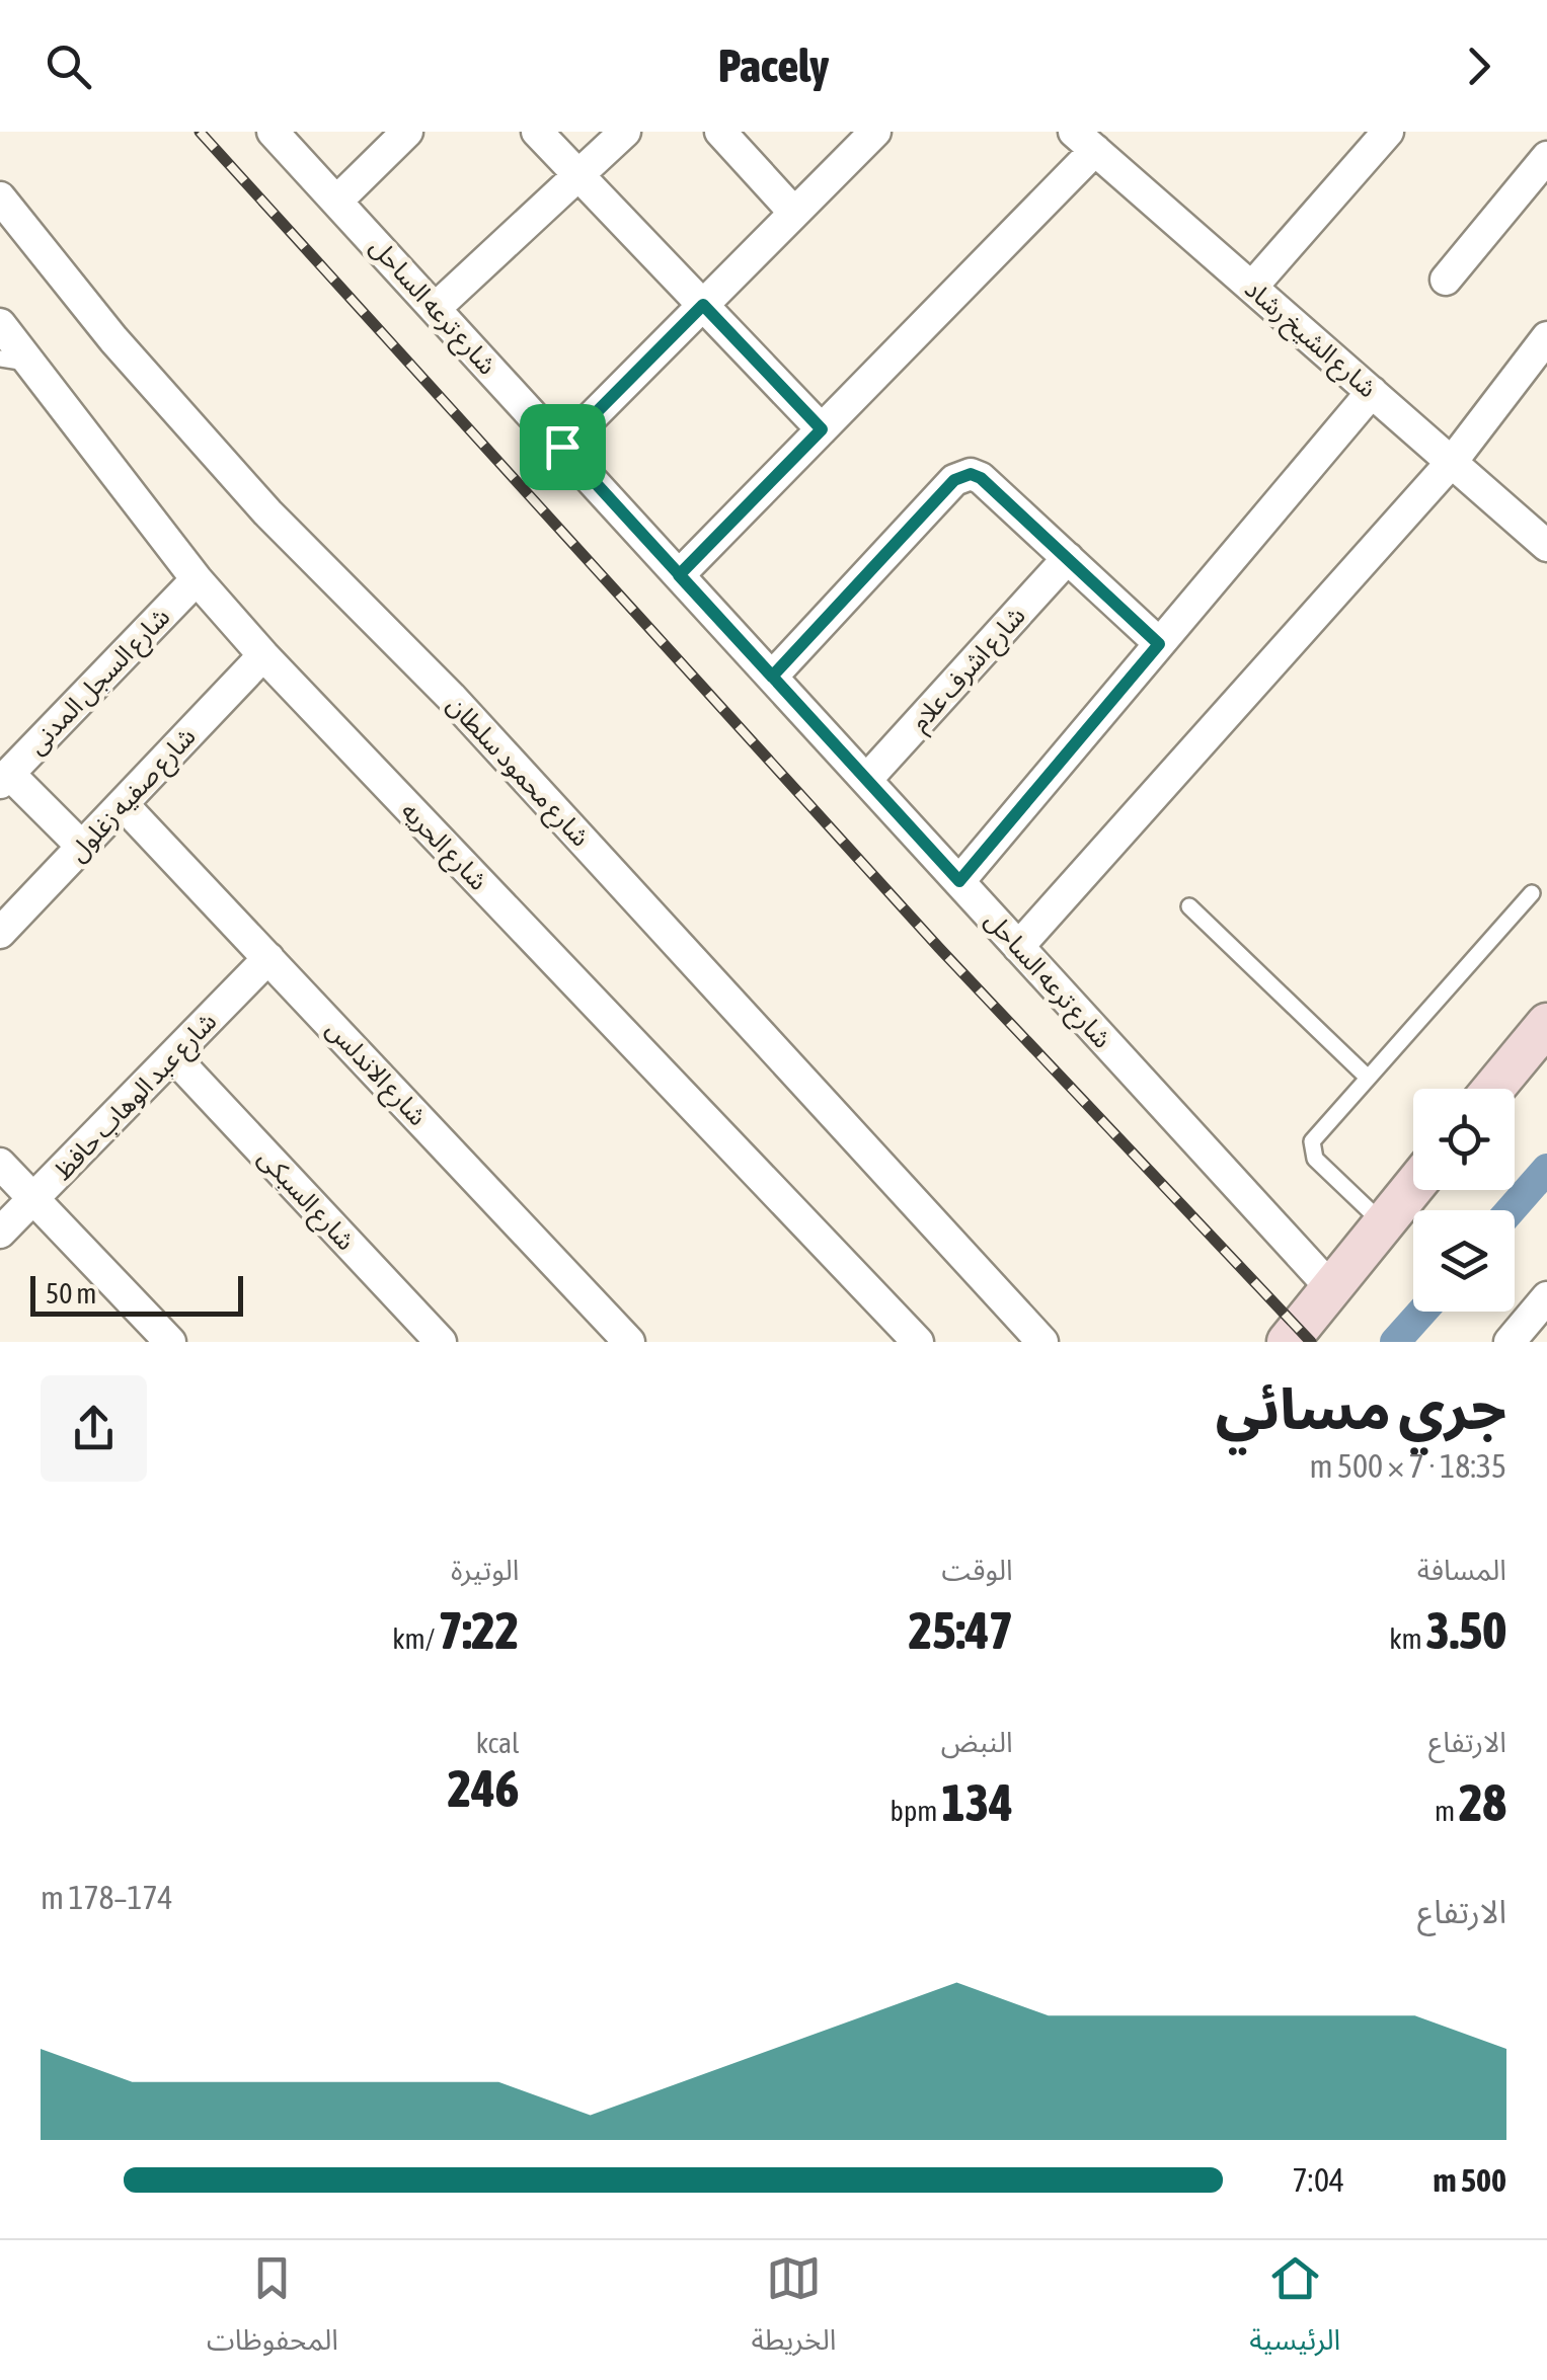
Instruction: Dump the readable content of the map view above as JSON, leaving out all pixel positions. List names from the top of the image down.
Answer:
{
  "streets": {
    "street": [
      "شارع ترعه الساحل",
      "شارع الشيخ رشاد",
      "شارع اشرف علام",
      "شارع السجل المدنى",
      "شارع محمود سلطان",
      "شارع صفيه زغلول",
      "شارع الحريه",
      "شارع الاندلس",
      "شارع عبد الوهاب حافظ",
      "شارع السبكى"
    ]
  },
  "crossings": [
    ["شارع ترعه الساحل", "شارع اشرف علام"],
    ["شارع السجل المدنى", "شارع الحريه"],
    ["شارع صفيه زغلول", "شارع الحريه"],
    ["شارع صفيه زغلول", "شارع الاندلس"],
    ["شارع الاندلس", "شارع عبد الوهاب حافظ"],
    ["شارع عبد الوهاب حافظ", "شارع السبكى"]
  ],
  "scale_bar": "50 m",
  "page": {
    "header": "Pacely",
    "scale": "50 m",
    "heading": ["جري مسائي", "18:35 · 7 × 500 m"],
    "stats": [
      ["المسافة", "3.50 km"],
      ["الوقت", "25:47"],
      ["الوتيرة", "7:22 /km"],
      ["الارتفاع", "28 m"],
      ["النبض", "134 bpm"],
      ["kcal", "246"]
    ],
    "chart": ["الارتفاع", "174–178 m"],
    "list": [
      {
        "name": "500 m",
        "note": "7:04"
      }
    ],
    "tabs": ["الرئيسية", "الخريطة", "المحفوظات"]
  }
}
